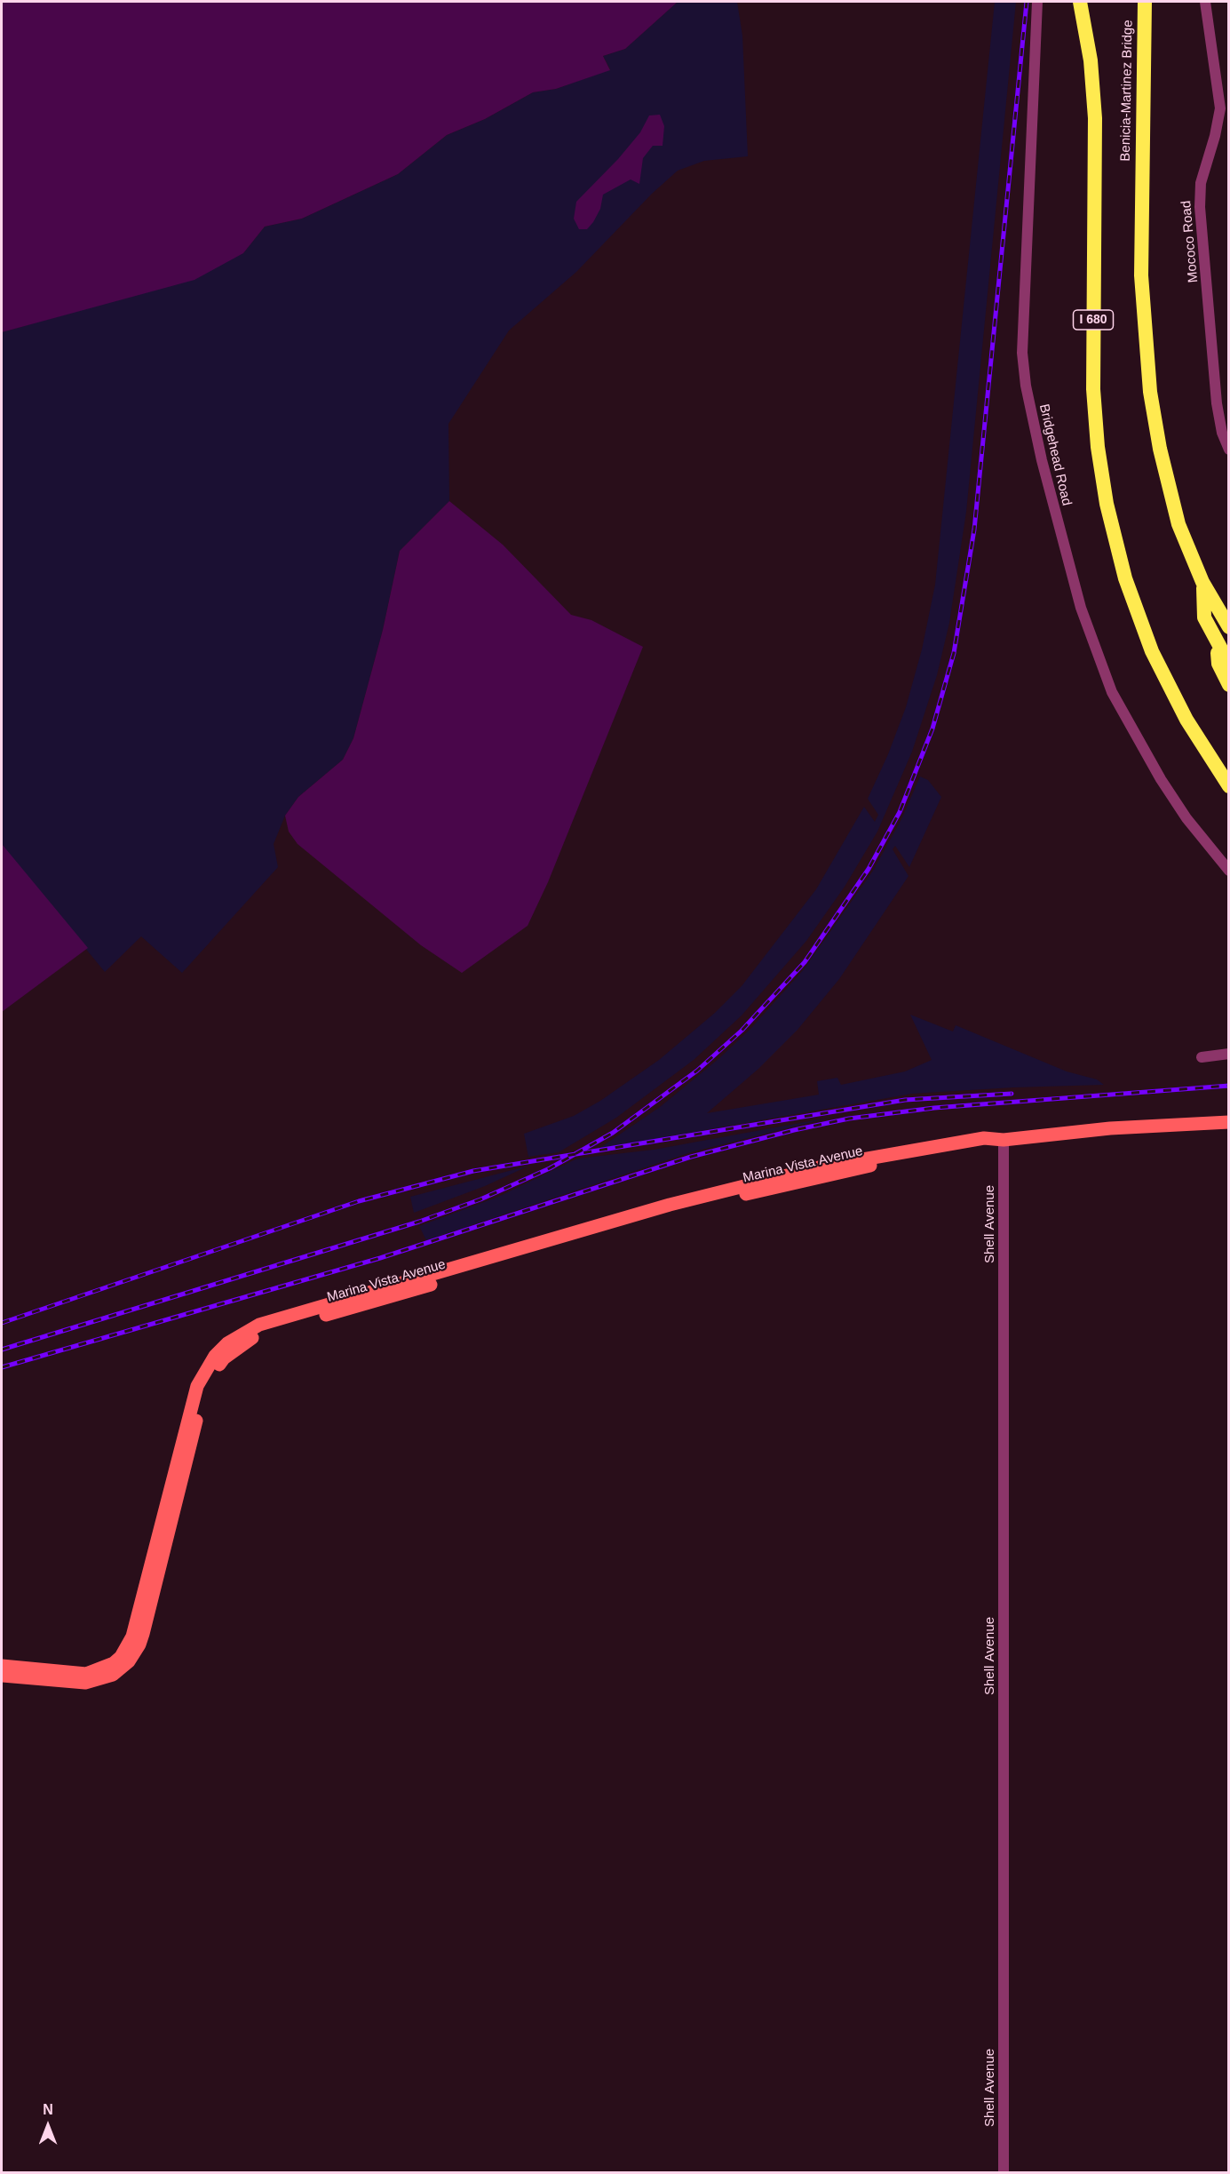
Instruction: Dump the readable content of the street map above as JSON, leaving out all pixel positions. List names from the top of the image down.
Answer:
{
  "streets": {
    "highway": ["Benicia-Martinez Bridge", "I 680"],
    "main road": ["Marina Vista Avenue"],
    "street": ["Mococo Road", "Bridgehead Road", "Shell Avenue"]
  },
  "crossings": [
    ["Marina Vista Avenue", "Shell Avenue"]
  ],
  "north": "top"
}
